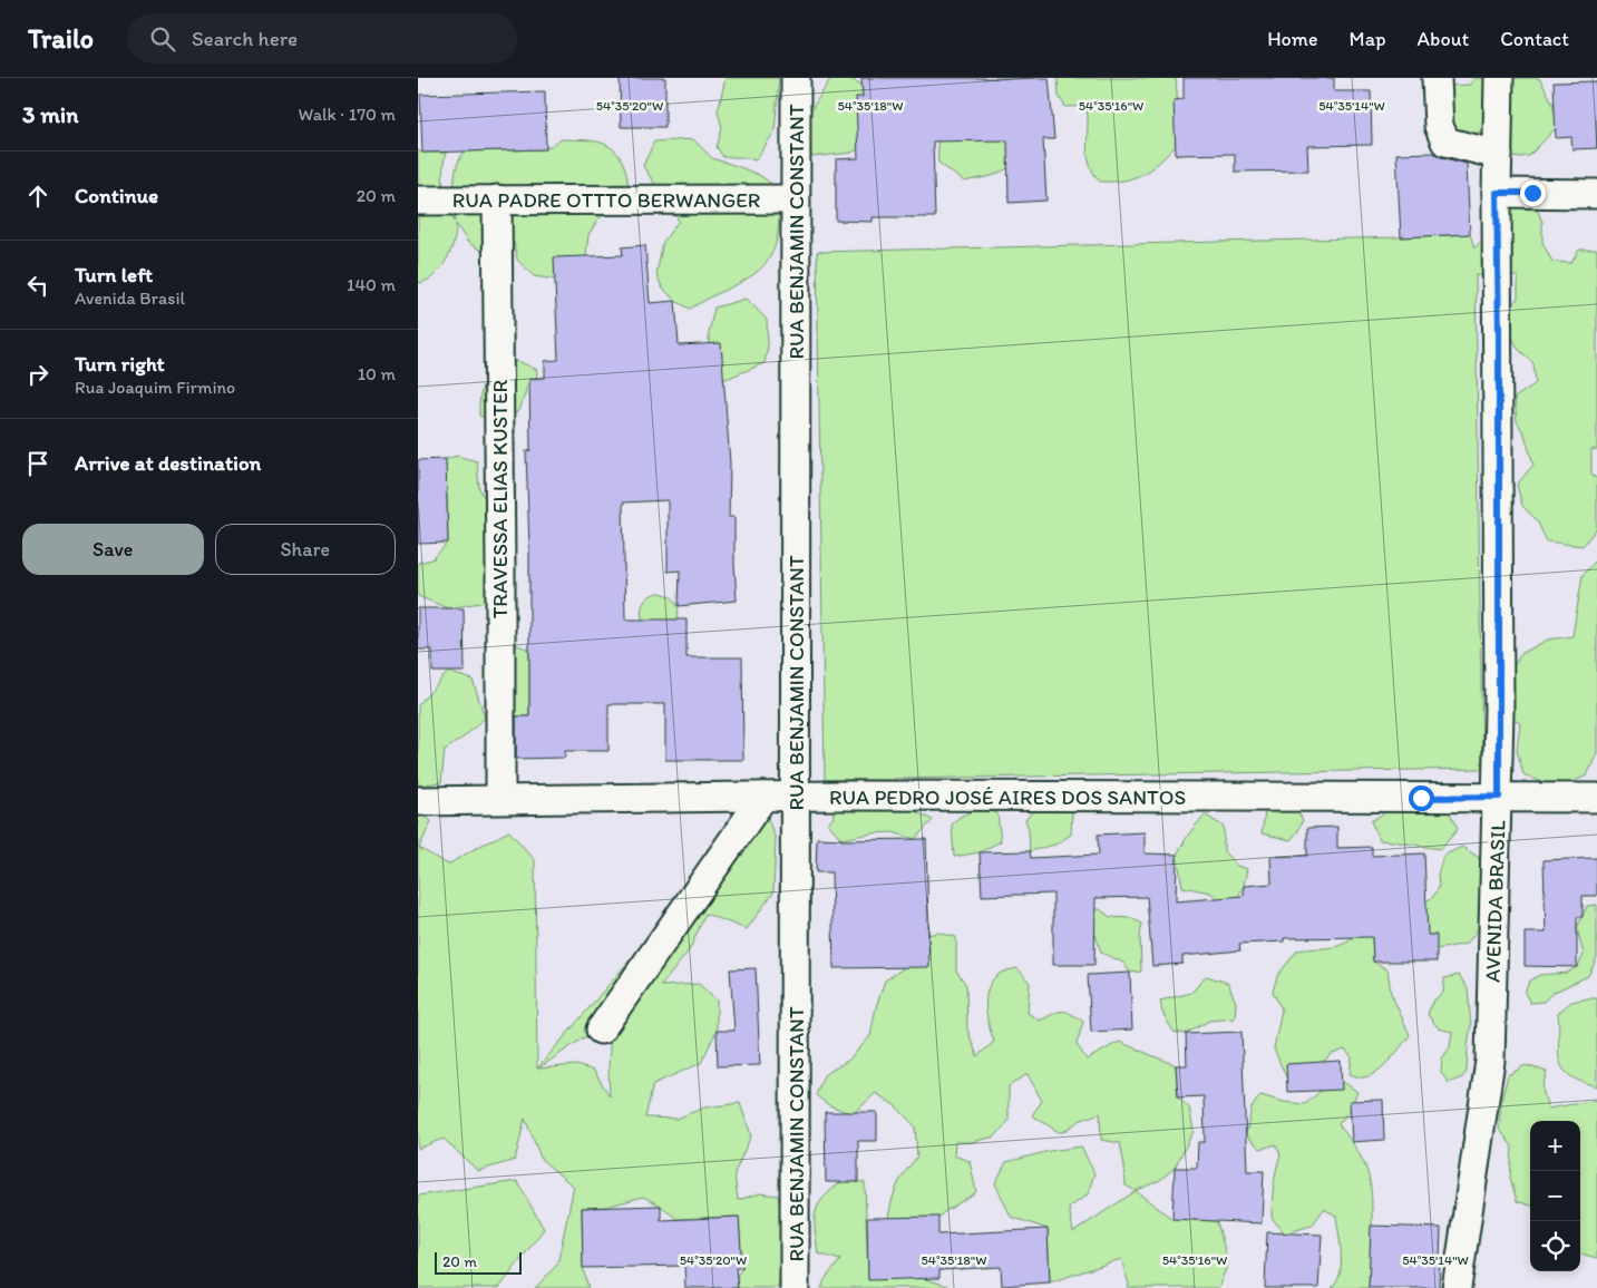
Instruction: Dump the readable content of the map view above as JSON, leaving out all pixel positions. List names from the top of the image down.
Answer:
{
  "streets": {
    "street": [
      "RUA PADRE OTTTO BERWANGER",
      "RUA BENJAMIN CONSTANT",
      "TRAVESSA ELIAS KUSTER",
      "RUA PEDRO JOSÉ AIRES DOS SANTOS",
      "AVENIDA BRASIL"
    ]
  },
  "crossings": [
    ["RUA PADRE OTTTO BERWANGER", "RUA BENJAMIN CONSTANT"],
    ["RUA PADRE OTTTO BERWANGER", "TRAVESSA ELIAS KUSTER"],
    ["RUA BENJAMIN CONSTANT", "RUA PEDRO JOSÉ AIRES DOS SANTOS"],
    ["TRAVESSA ELIAS KUSTER", "RUA PEDRO JOSÉ AIRES DOS SANTOS"],
    ["RUA PEDRO JOSÉ AIRES DOS SANTOS", "AVENIDA BRASIL"]
  ],
  "scale_bar": "20 m",
  "page": {
    "header": "Trailo",
    "search": "Search here",
    "nav": [
      "Home",
      "Map",
      "About",
      "Contact"
    ],
    "heading": ["3 min", "Walk · 170 m"],
    "list": [
      ["Continue", "20 m"],
      ["Turn left", "Avenida Brasil", "140 m"],
      ["Turn right", "Rua Joaquim Firmino", "10 m"],
      "Arrive at destination"
    ],
    "buttons": ["Save", "Share"],
    "map_buttons": ["+", "−"],
    "scale": "20 m"
  },
  "coordinates": [
    "54°35'20\"W",
    "54°35'18\"W",
    "54°35'16\"W",
    "54°35'14\"W"
  ]
}
